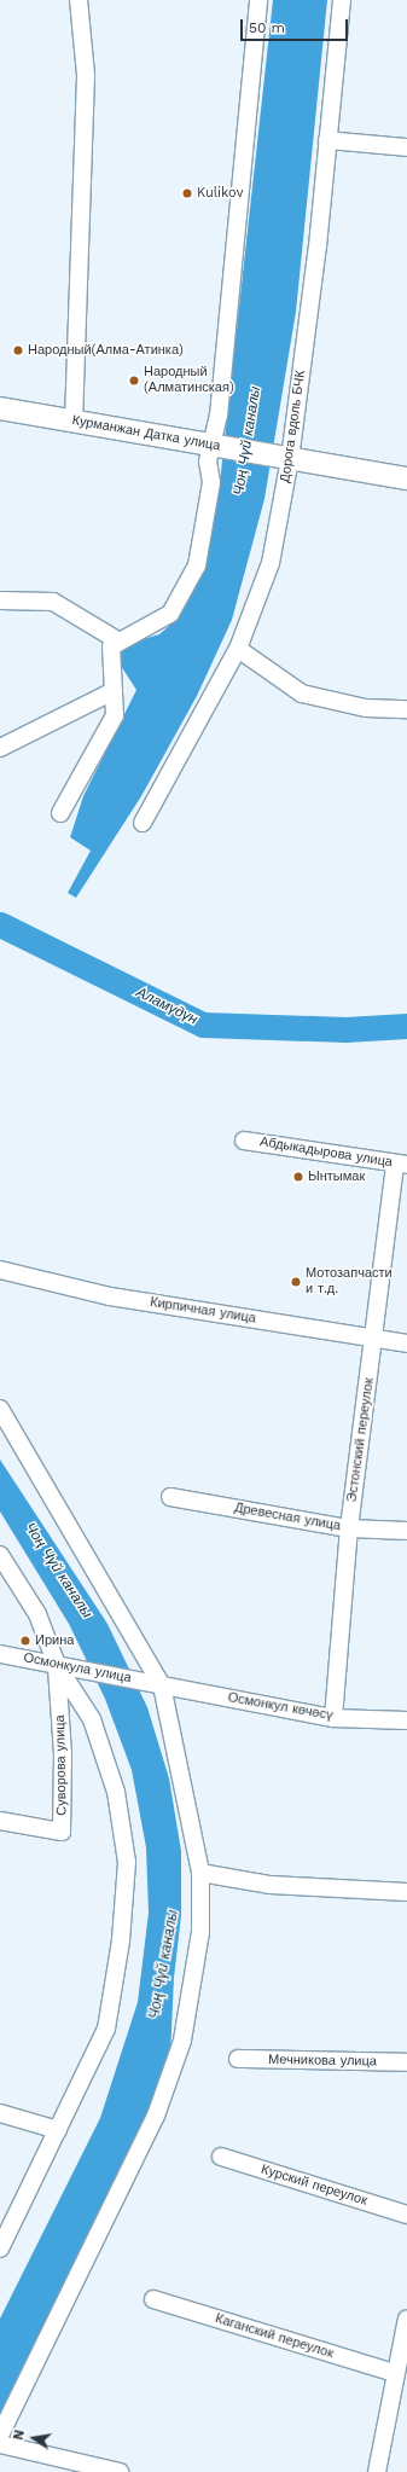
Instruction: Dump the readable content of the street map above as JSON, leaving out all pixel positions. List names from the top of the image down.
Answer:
{
  "streets": {
    "main road": ["Курманжан Датка улица"],
    "street": [
      "Дорога вдоль БЧК",
      "Абдыкадырова улица",
      "Кирпичная улица",
      "Эстонский переулок",
      "Древесная улица",
      "Осмонкула улица",
      "Осмонкул көчөсү",
      "Суворова улица",
      "Мечникова улица",
      "Курский переулок",
      "Каганский переулок"
    ]
  },
  "crossings": [
    ["Дорога вдоль БЧК", "Курманжан Датка улица"],
    ["Абдыкадырова улица", "Эстонский переулок"],
    ["Кирпичная улица", "Эстонский переулок"],
    ["Эстонский переулок", "Древесная улица"],
    ["Эстонский переулок", "Осмонкул көчөсү"],
    ["Осмонкула улица", "Осмонкул көчөсү"],
    ["Осмонкула улица", "Суворова улица"]
  ],
  "water": ["Чоң Чүй каналы", "Аламүдүн"],
  "places": [
    "Kulikov",
    "Народный(Алма-Атинка)",
    "Народный (Алматинская)",
    "Ынтымак",
    "Мотозапчасти и т.д.",
    "Ирина"
  ],
  "scale_bar": "50 m",
  "north": "left"
}
